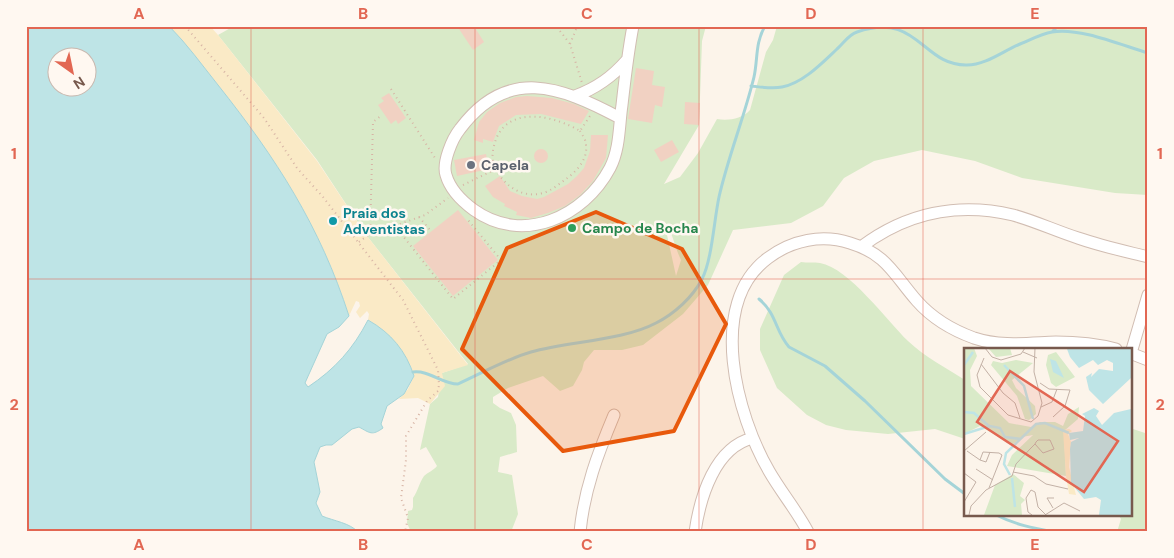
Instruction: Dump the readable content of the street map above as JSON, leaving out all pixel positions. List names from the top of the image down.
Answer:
{
  "places": ["Capela", "Praia dos Adventistas", "Campo de Bocha"],
  "north": "bottom right",
  "grid": {
    "columns": [
      "A",
      "B",
      "C",
      "D",
      "E"
    ],
    "rows": ["1", "2"]
  }
}
